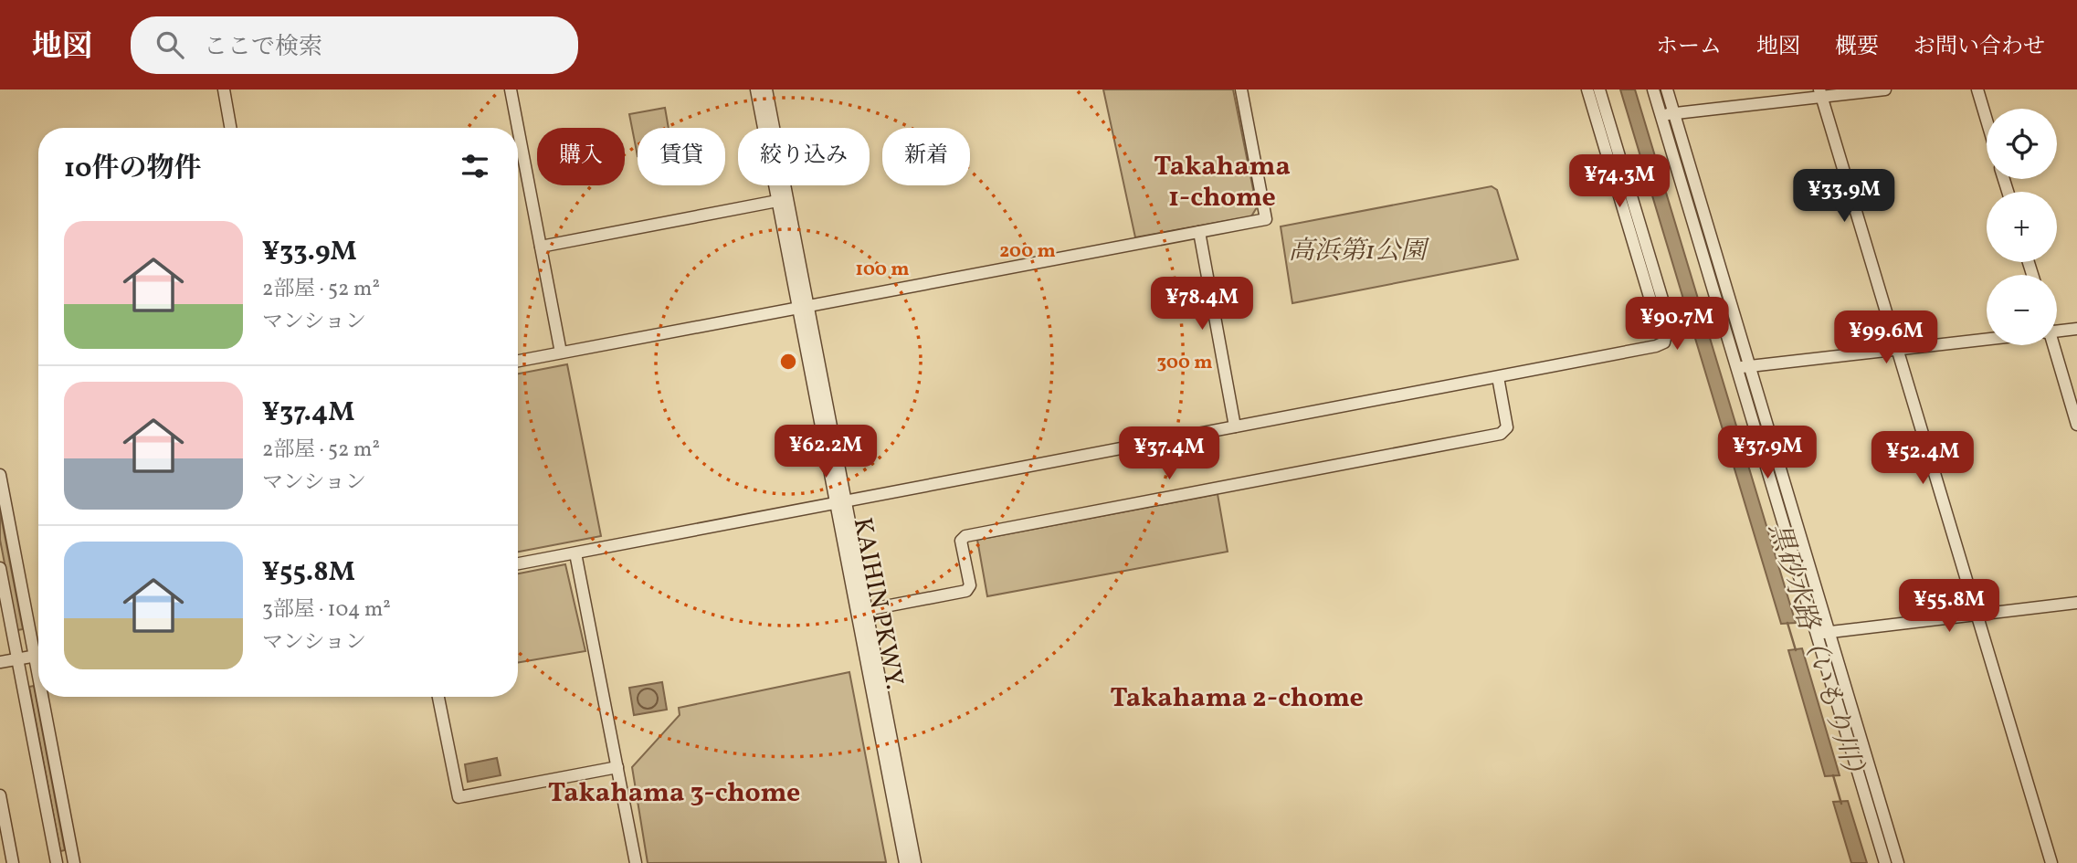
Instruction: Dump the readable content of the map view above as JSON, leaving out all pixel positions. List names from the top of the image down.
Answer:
{
  "streets": {
    "street": ["KAIHIN PKWY."]
  },
  "districts": ["Takahama 1-chome", "Takahama 2-chome", "Takahama 3-chome"],
  "water": ["黒砂水路（いもり川）"],
  "parks": ["高浜第1公園"],
  "page": {
    "header": "地図",
    "search": "ここで検索",
    "nav": [
      "ホーム",
      "地図",
      "概要",
      "お問い合わせ"
    ],
    "map_buttons": ["+", "−"],
    "chip": [
      "購入",
      "賃貸",
      "絞り込み",
      "新着"
    ],
    "heading": "10件の物件",
    "price": [
      "¥74.3M",
      "¥33.9M",
      "¥78.4M",
      "¥90.7M",
      "¥99.6M",
      "¥62.2M",
      "¥37.9M",
      "¥37.4M",
      "¥52.4M",
      "¥55.8M"
    ],
    "list": [
      {
        "name": "¥33.9M",
        "note": "2部屋 · 52 m² · マンション"
      },
      {
        "name": "¥37.4M",
        "note": "2部屋 · 52 m² · マンション"
      },
      {
        "name": "¥55.8M",
        "note": "3部屋 · 104 m² · マンション"
      }
    ]
  },
  "rings": ["200 m", "100 m", "300 m"]
}
